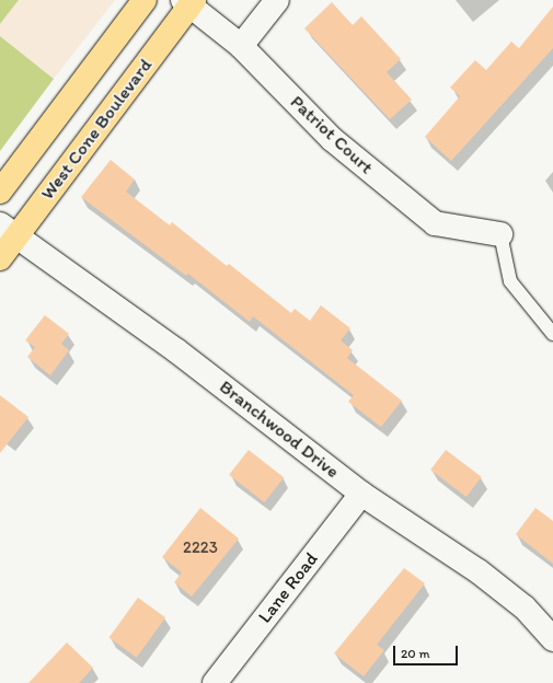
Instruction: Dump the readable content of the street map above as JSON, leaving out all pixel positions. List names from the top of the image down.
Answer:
{
  "streets": {
    "main road": ["West Cone Boulevard"],
    "street": ["Patriot Court", "Branchwood Drive", "Lane Road"]
  },
  "crossings": [
    ["West Cone Boulevard", "Patriot Court"],
    ["West Cone Boulevard", "Branchwood Drive"],
    ["Branchwood Drive", "Lane Road"]
  ],
  "house_numbers": ["2223"],
  "scale_bar": "20 m"
}
